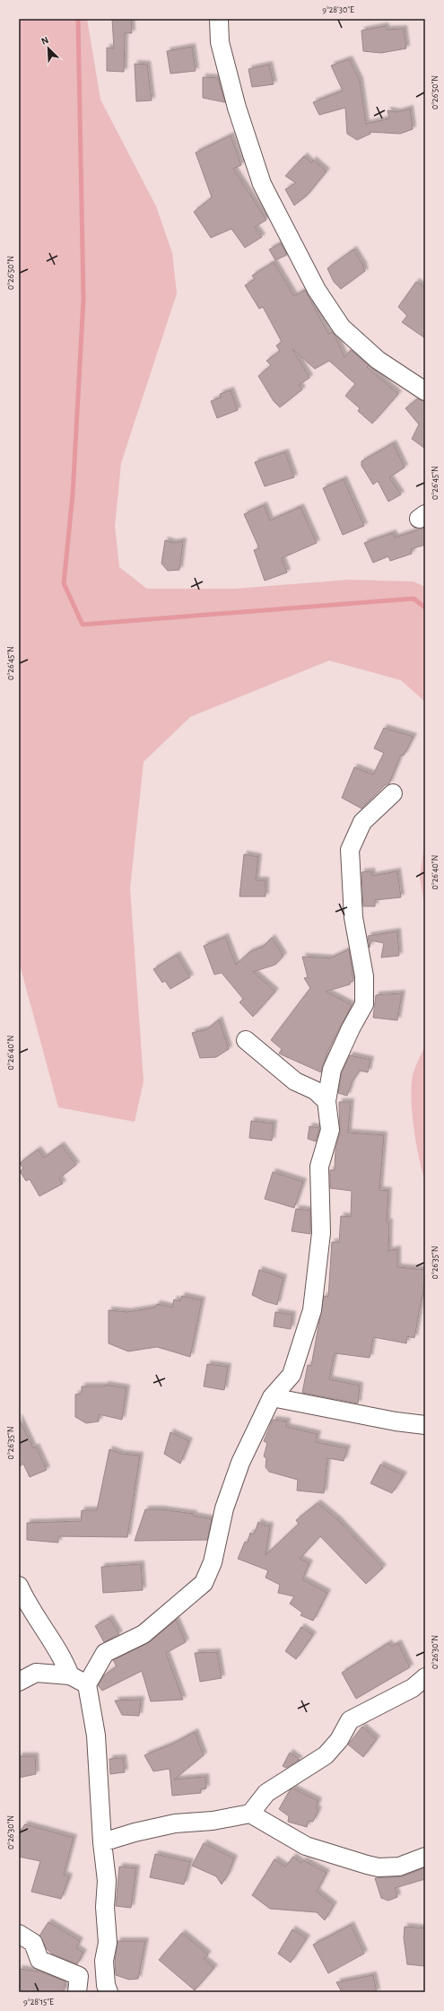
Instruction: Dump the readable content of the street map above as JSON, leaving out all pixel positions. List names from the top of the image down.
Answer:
{
  "north": "top left",
  "coordinates": [
    "9°28'30\"E",
    "0°26'50\"N",
    "0°26'45\"N",
    "0°26'40\"N",
    "0°26'35\"N",
    "0°26'30\"N",
    "9°28'15\"E"
  ]
}
